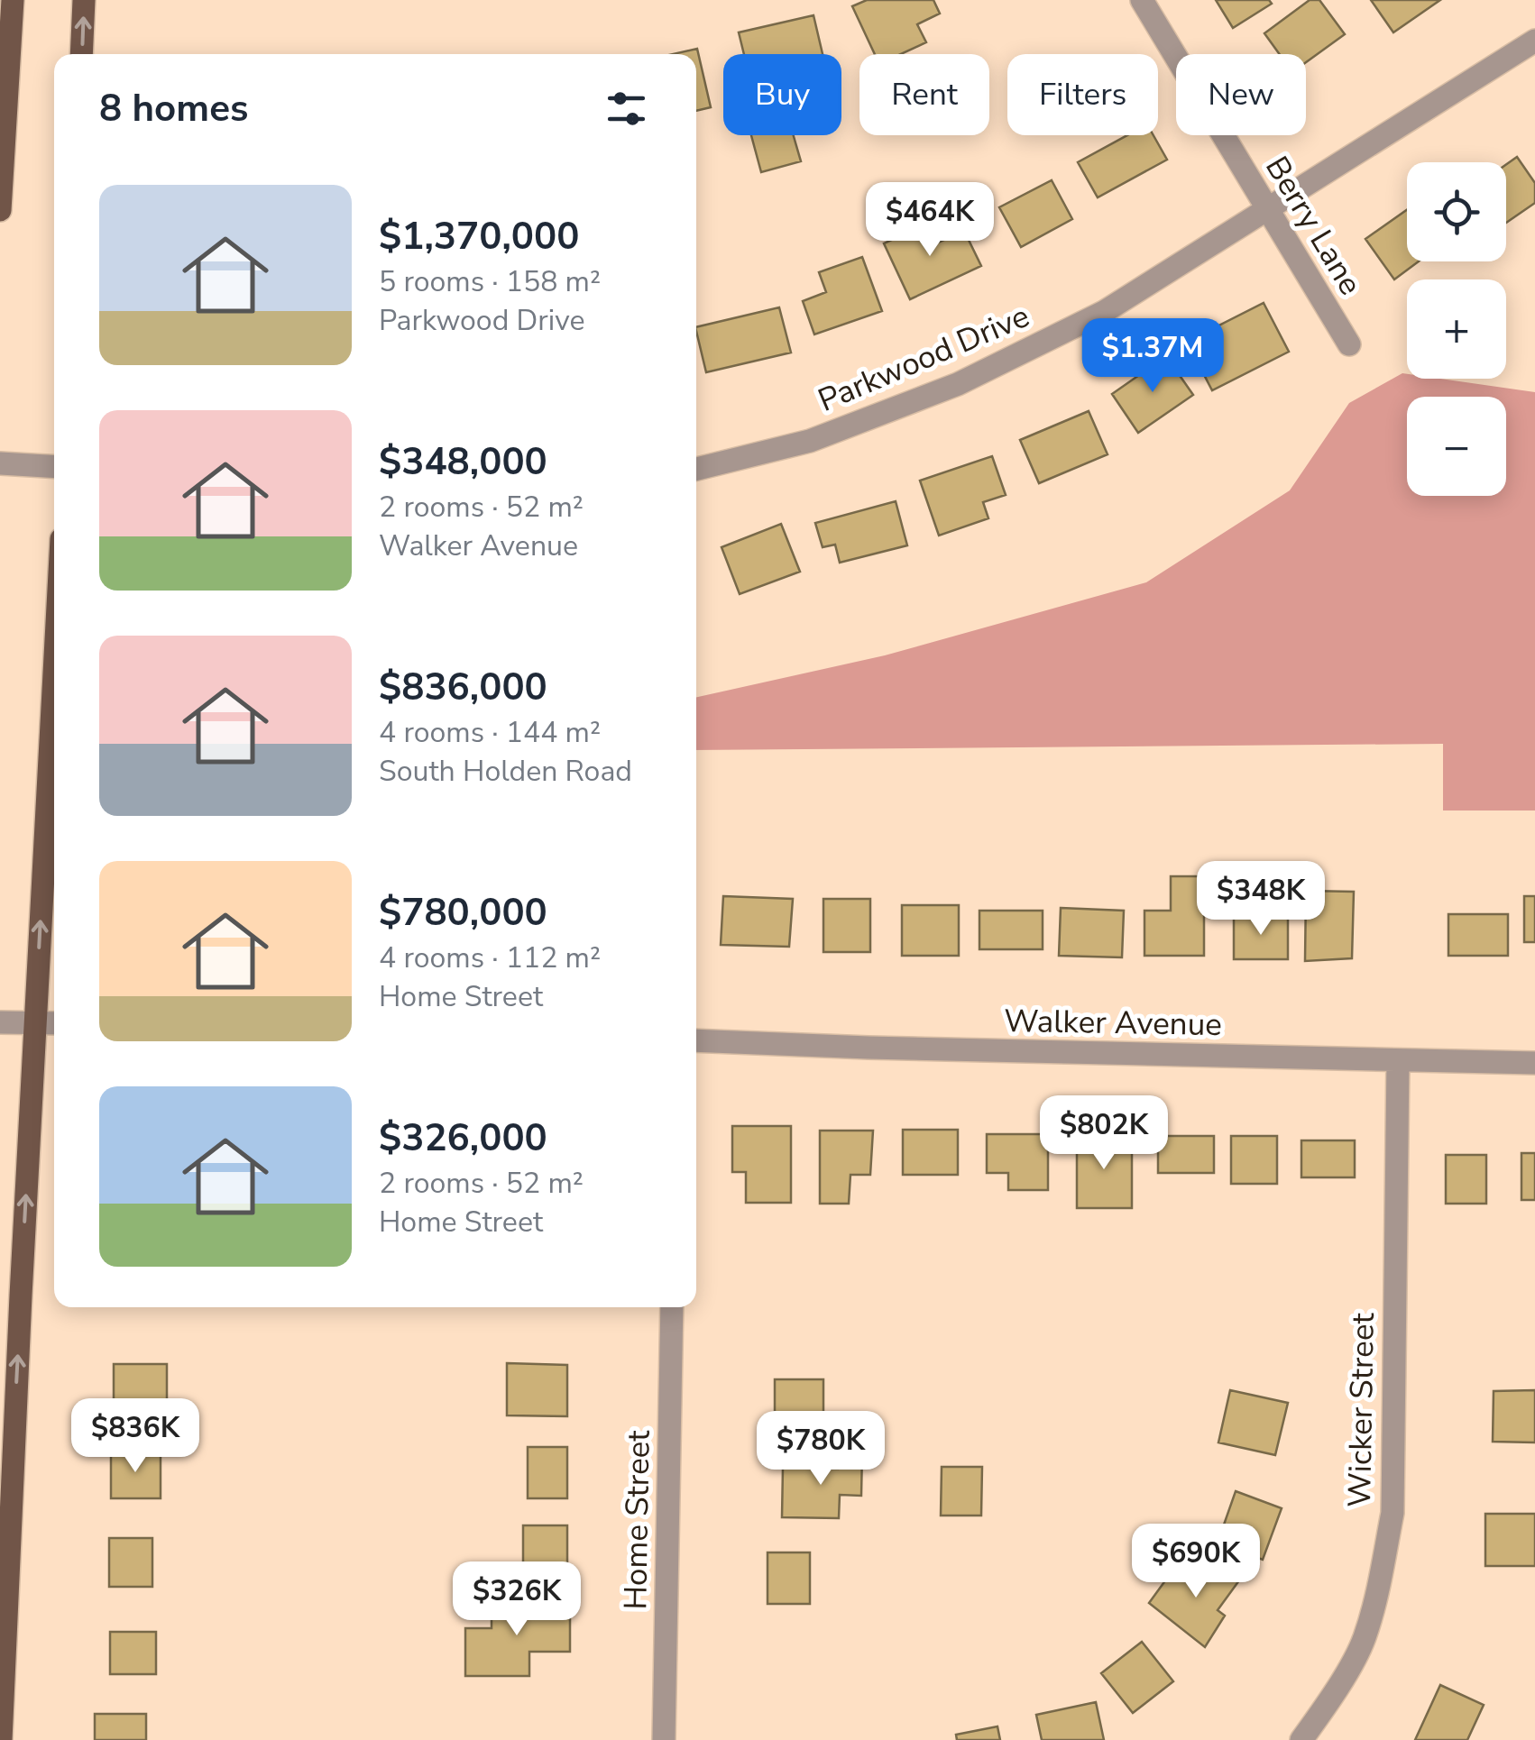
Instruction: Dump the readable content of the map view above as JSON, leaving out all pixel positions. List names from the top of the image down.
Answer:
{
  "streets": {
    "street": [
      "Berry Lane",
      "Parkwood Drive",
      "Walker Avenue",
      "Wicker Street",
      "Home Street"
    ]
  },
  "crossings": [
    ["Berry Lane", "Parkwood Drive"],
    ["Walker Avenue", "Wicker Street"]
  ],
  "page": {
    "chip": [
      "Buy",
      "Rent",
      "Filters",
      "New"
    ],
    "heading": "8 homes",
    "map_buttons": ["+", "−"],
    "list": [
      {
        "name": "$1,370,000",
        "note": "5 rooms · 158 m² · Parkwood Drive"
      },
      {
        "name": "$348,000",
        "note": "2 rooms · 52 m² · Walker Avenue"
      },
      {
        "name": "$836,000",
        "note": "4 rooms · 144 m² · South Holden Road"
      },
      {
        "name": "$780,000",
        "note": "4 rooms · 112 m² · Home Street"
      },
      {
        "name": "$326,000",
        "note": "2 rooms · 52 m² · Home Street"
      }
    ],
    "price": [
      "$464K",
      "$1.37M",
      "$348K",
      "$802K",
      "$836K",
      "$780K",
      "$690K",
      "$326K"
    ]
  }
}
